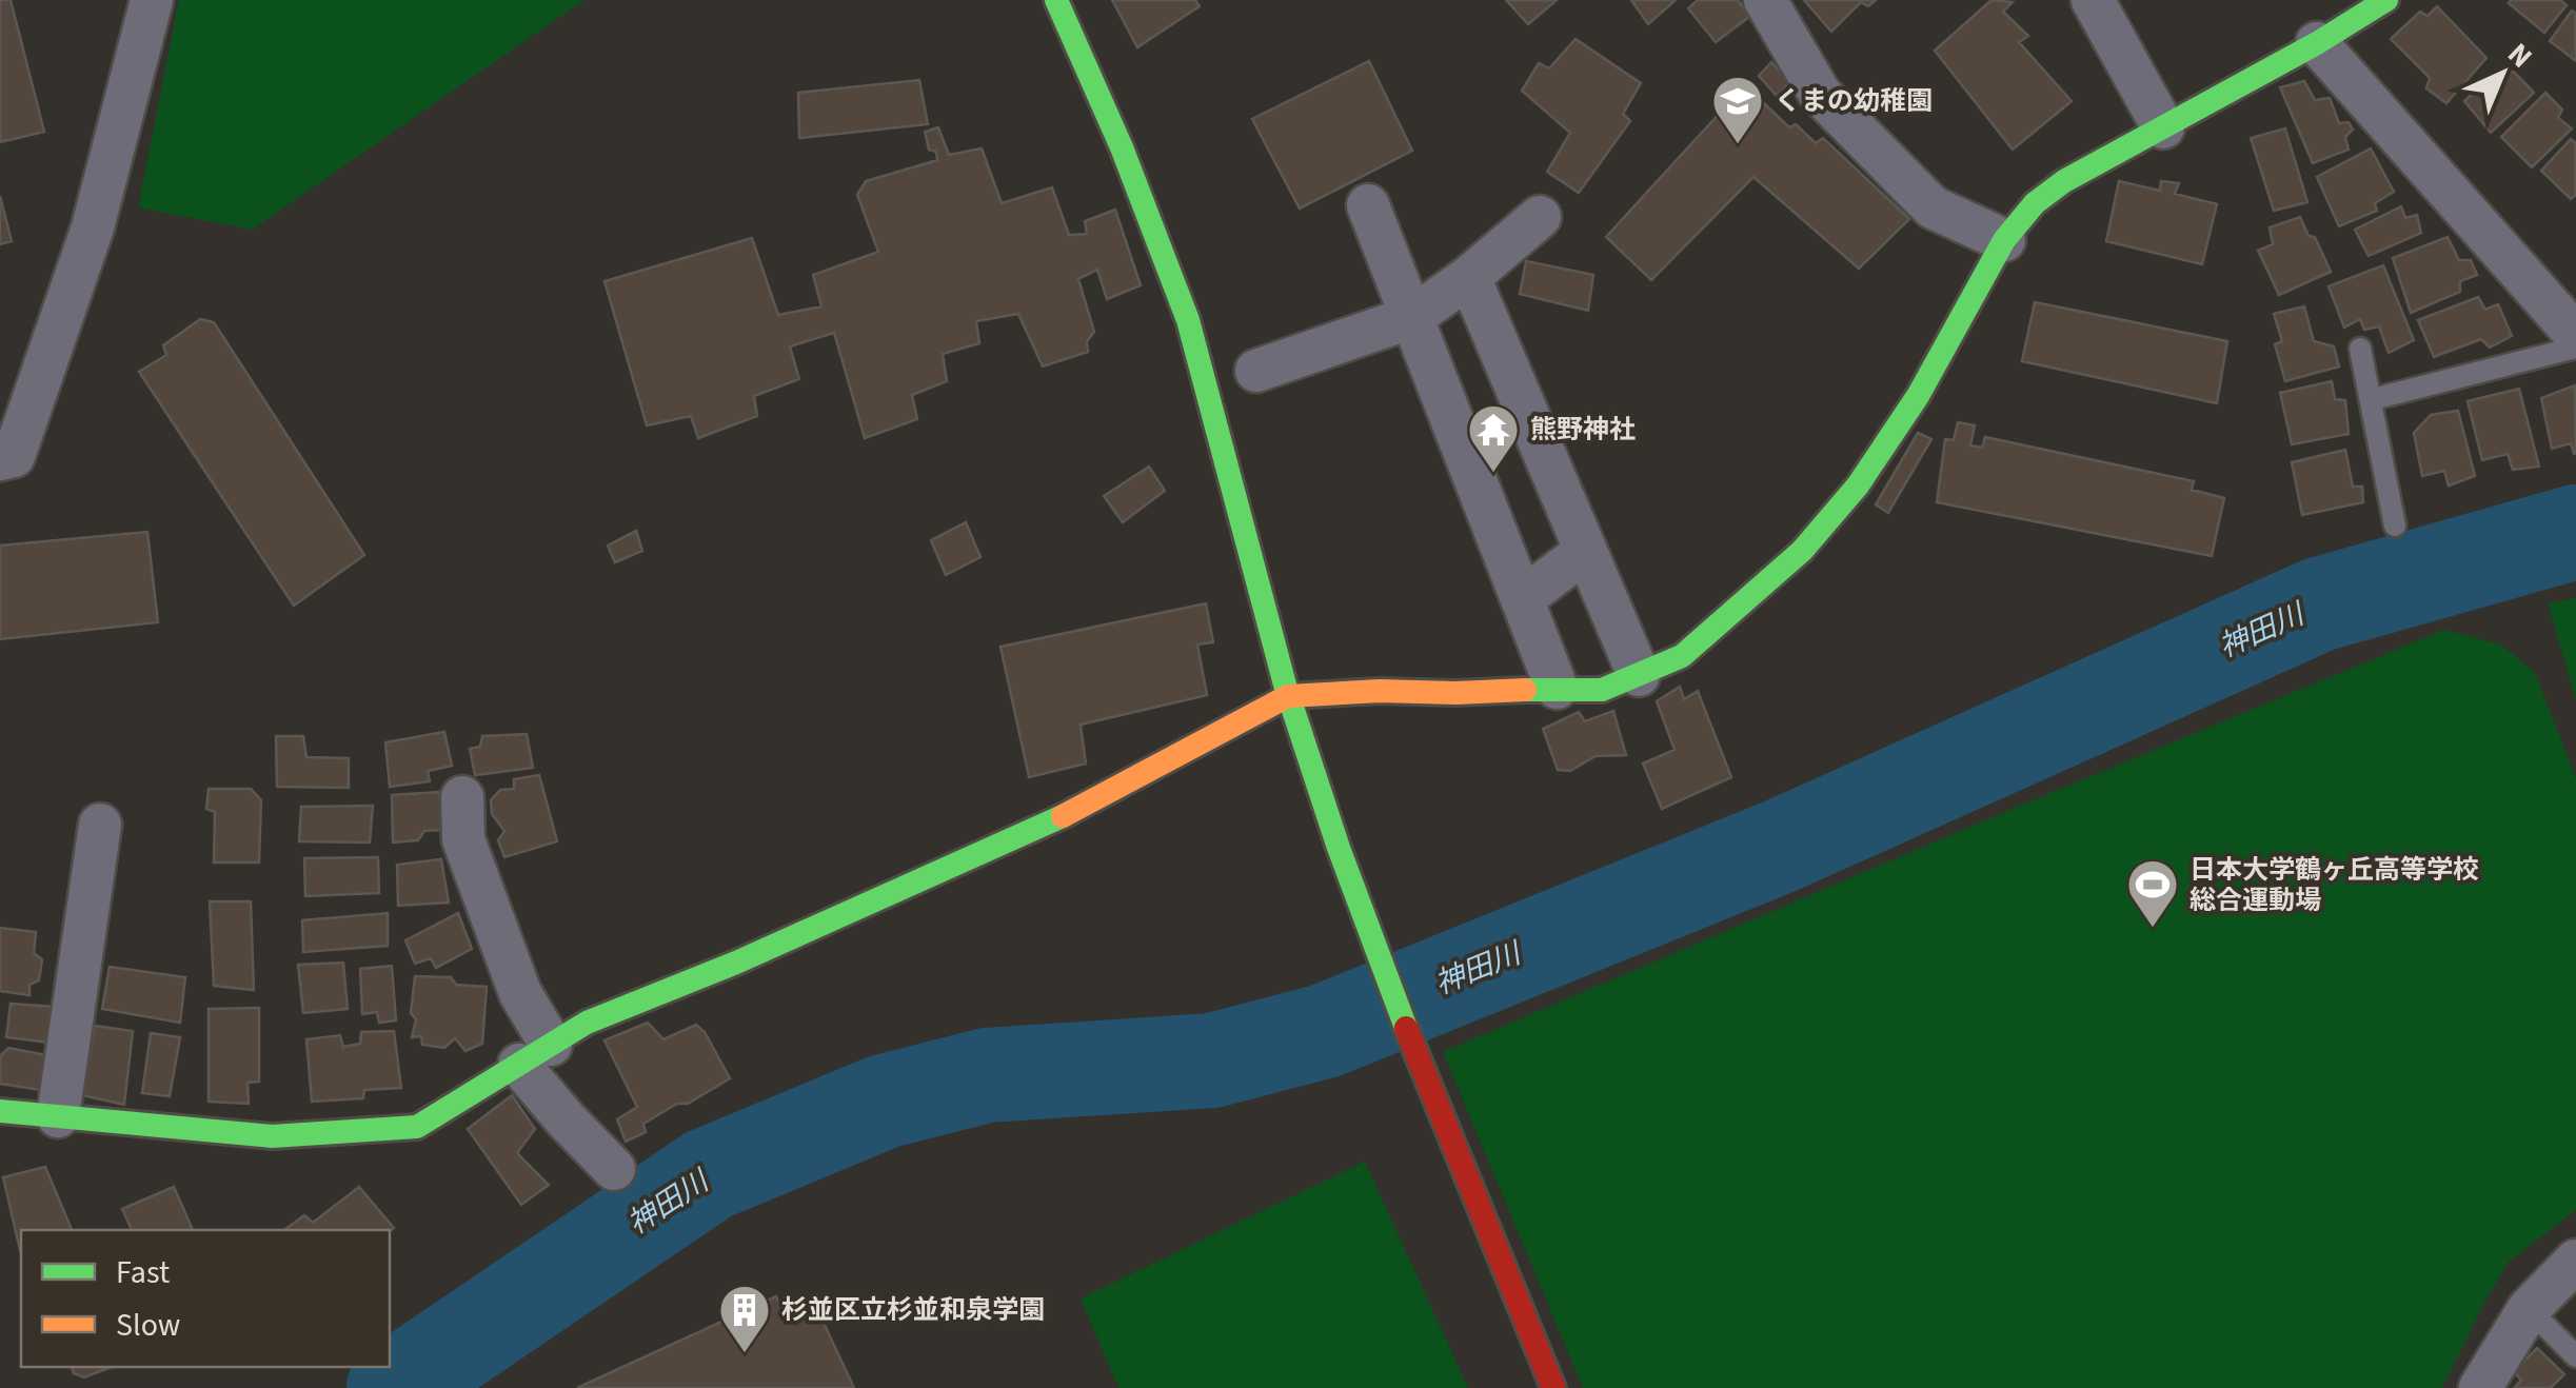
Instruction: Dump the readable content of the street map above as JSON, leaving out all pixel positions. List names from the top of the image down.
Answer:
{
  "water": ["神田川"],
  "places": {
    "school or university": ["くまの幼稚園"],
    "temple": ["熊野神社"],
    "sports": ["日本大学鶴ヶ丘高等学校 総合運動場"],
    "building": ["杉並区立杉並和泉学園"]
  },
  "legend": ["Fast", "Slow"],
  "north": "top right"
}
